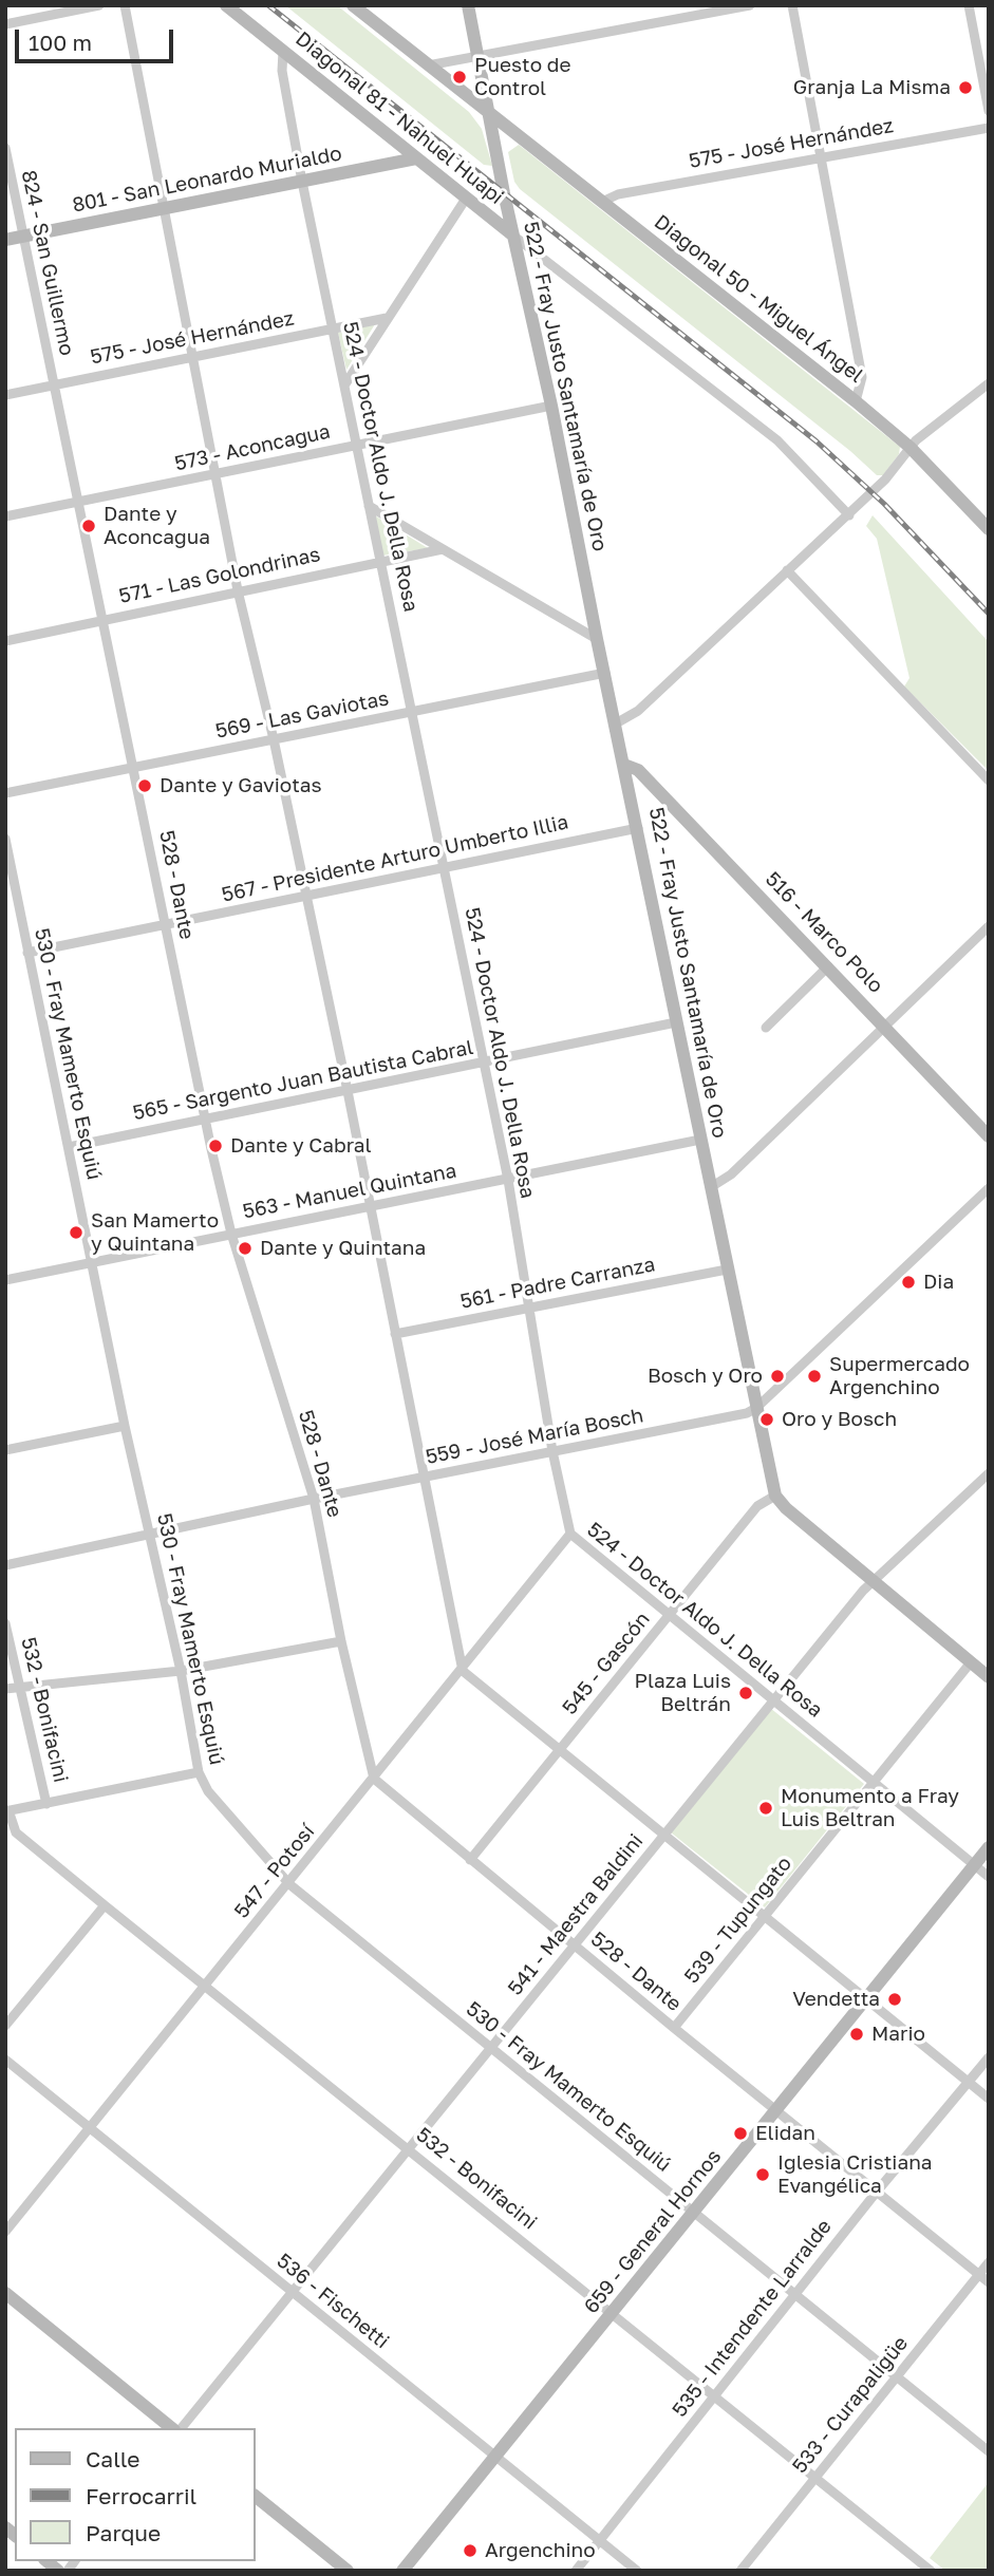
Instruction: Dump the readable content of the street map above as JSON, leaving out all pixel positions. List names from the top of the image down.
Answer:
{
  "streets": {
    "street": [
      "Diagonal 81 - Nahuel Huapi",
      "575 - José Hernández",
      "801 - San Leonardo Murialdo",
      "824 - San Guillermo",
      "Diagonal 50 - Miguel Ángel",
      "522 - Fray Justo Santamaría de Oro",
      "573 - Aconcagua",
      "524 - Doctor Aldo J. Della Rosa",
      "571 - Las Golondrinas",
      "569 - Las Gaviotas",
      "567 - Presidente Arturo Umberto Illia",
      "528 - Dante",
      "516 - Marco Polo",
      "530 - Fray Mamerto Esquiú",
      "565 - Sargento Juan Bautista Cabral",
      "563 - Manuel Quintana",
      "561 - Padre Carranza",
      "559 - José María Bosch",
      "545 - Gascón",
      "532 - Bonifacini",
      "547 - Potosí",
      "541 - Maestra Baldini",
      "539 - Tupungato",
      "659 - General Hornos",
      "536 - Fischetti",
      "535 - Intendente Larralde",
      "533 - Curapaligüe"
    ]
  },
  "crossings": [
    ["Diagonal 81 - Nahuel Huapi", "801 - San Leonardo Murialdo"],
    ["Diagonal 81 - Nahuel Huapi", "522 - Fray Justo Santamaría de Oro"],
    ["Diagonal 81 - Nahuel Huapi", "524 - Doctor Aldo J. Della Rosa"],
    ["575 - José Hernández", "824 - San Guillermo"],
    ["575 - José Hernández", "Diagonal 50 - Miguel Ángel"],
    ["575 - José Hernández", "524 - Doctor Aldo J. Della Rosa"],
    ["575 - José Hernández", "528 - Dante"],
    ["801 - San Leonardo Murialdo", "824 - San Guillermo"],
    ["801 - San Leonardo Murialdo", "524 - Doctor Aldo J. Della Rosa"],
    ["824 - San Guillermo", "528 - Dante"],
    ["Diagonal 50 - Miguel Ángel", "522 - Fray Justo Santamaría de Oro"],
    ["522 - Fray Justo Santamaría de Oro", "573 - Aconcagua"],
    ["522 - Fray Justo Santamaría de Oro", "569 - Las Gaviotas"],
    ["522 - Fray Justo Santamaría de Oro", "567 - Presidente Arturo Umberto Illia"],
    ["522 - Fray Justo Santamaría de Oro", "516 - Marco Polo"],
    ["522 - Fray Justo Santamaría de Oro", "565 - Sargento Juan Bautista Cabral"],
    ["522 - Fray Justo Santamaría de Oro", "563 - Manuel Quintana"],
    ["522 - Fray Justo Santamaría de Oro", "561 - Padre Carranza"],
    ["522 - Fray Justo Santamaría de Oro", "559 - José María Bosch"],
    ["522 - Fray Justo Santamaría de Oro", "545 - Gascón"],
    ["573 - Aconcagua", "524 - Doctor Aldo J. Della Rosa"],
    ["573 - Aconcagua", "528 - Dante"],
    ["524 - Doctor Aldo J. Della Rosa", "571 - Las Golondrinas"],
    ["524 - Doctor Aldo J. Della Rosa", "569 - Las Gaviotas"],
    ["524 - Doctor Aldo J. Della Rosa", "567 - Presidente Arturo Umberto Illia"],
    ["524 - Doctor Aldo J. Della Rosa", "565 - Sargento Juan Bautista Cabral"],
    ["524 - Doctor Aldo J. Della Rosa", "563 - Manuel Quintana"],
    ["524 - Doctor Aldo J. Della Rosa", "561 - Padre Carranza"],
    ["524 - Doctor Aldo J. Della Rosa", "559 - José María Bosch"],
    ["524 - Doctor Aldo J. Della Rosa", "545 - Gascón"],
    ["524 - Doctor Aldo J. Della Rosa", "547 - Potosí"],
    ["524 - Doctor Aldo J. Della Rosa", "541 - Maestra Baldini"],
    ["524 - Doctor Aldo J. Della Rosa", "539 - Tupungato"],
    ["524 - Doctor Aldo J. Della Rosa", "659 - General Hornos"],
    ["571 - Las Golondrinas", "528 - Dante"],
    ["569 - Las Gaviotas", "528 - Dante"],
    ["567 - Presidente Arturo Umberto Illia", "528 - Dante"],
    ["567 - Presidente Arturo Umberto Illia", "530 - Fray Mamerto Esquiú"],
    ["528 - Dante", "565 - Sargento Juan Bautista Cabral"],
    ["528 - Dante", "563 - Manuel Quintana"],
    ["528 - Dante", "559 - José María Bosch"],
    ["528 - Dante", "545 - Gascón"],
    ["528 - Dante", "547 - Potosí"],
    ["528 - Dante", "541 - Maestra Baldini"],
    ["528 - Dante", "539 - Tupungato"],
    ["528 - Dante", "659 - General Hornos"],
    ["528 - Dante", "535 - Intendente Larralde"],
    ["528 - Dante", "533 - Curapaligüe"],
    ["530 - Fray Mamerto Esquiú", "565 - Sargento Juan Bautista Cabral"],
    ["530 - Fray Mamerto Esquiú", "563 - Manuel Quintana"],
    ["530 - Fray Mamerto Esquiú", "559 - José María Bosch"],
    ["530 - Fray Mamerto Esquiú", "547 - Potosí"],
    ["530 - Fray Mamerto Esquiú", "541 - Maestra Baldini"],
    ["530 - Fray Mamerto Esquiú", "659 - General Hornos"],
    ["530 - Fray Mamerto Esquiú", "535 - Intendente Larralde"],
    ["530 - Fray Mamerto Esquiú", "533 - Curapaligüe"],
    ["532 - Bonifacini", "547 - Potosí"],
    ["532 - Bonifacini", "541 - Maestra Baldini"],
    ["532 - Bonifacini", "659 - General Hornos"],
    ["532 - Bonifacini", "535 - Intendente Larralde"],
    ["532 - Bonifacini", "533 - Curapaligüe"],
    ["547 - Potosí", "536 - Fischetti"],
    ["541 - Maestra Baldini", "536 - Fischetti"],
    ["659 - General Hornos", "536 - Fischetti"],
    ["536 - Fischetti", "535 - Intendente Larralde"]
  ],
  "places": [
    "Puesto de Control",
    "Granja La Misma",
    "Dante y Aconcagua",
    "Dante y Gaviotas",
    "Dante y Cabral",
    "San Mamerto y Quintana",
    "Dante y Quintana",
    "Dia",
    "Bosch y Oro",
    "Supermercado Argenchino",
    "Oro y Bosch",
    "Plaza Luis Beltrán",
    "Monumento a Fray Luis Beltran",
    "Vendetta",
    "Mario",
    "Elidan",
    "Iglesia Cristiana Evangélica",
    "Argenchino"
  ],
  "legend": ["Calle", "Ferrocarril", "Parque"],
  "scale_bar": "100 m"
}
